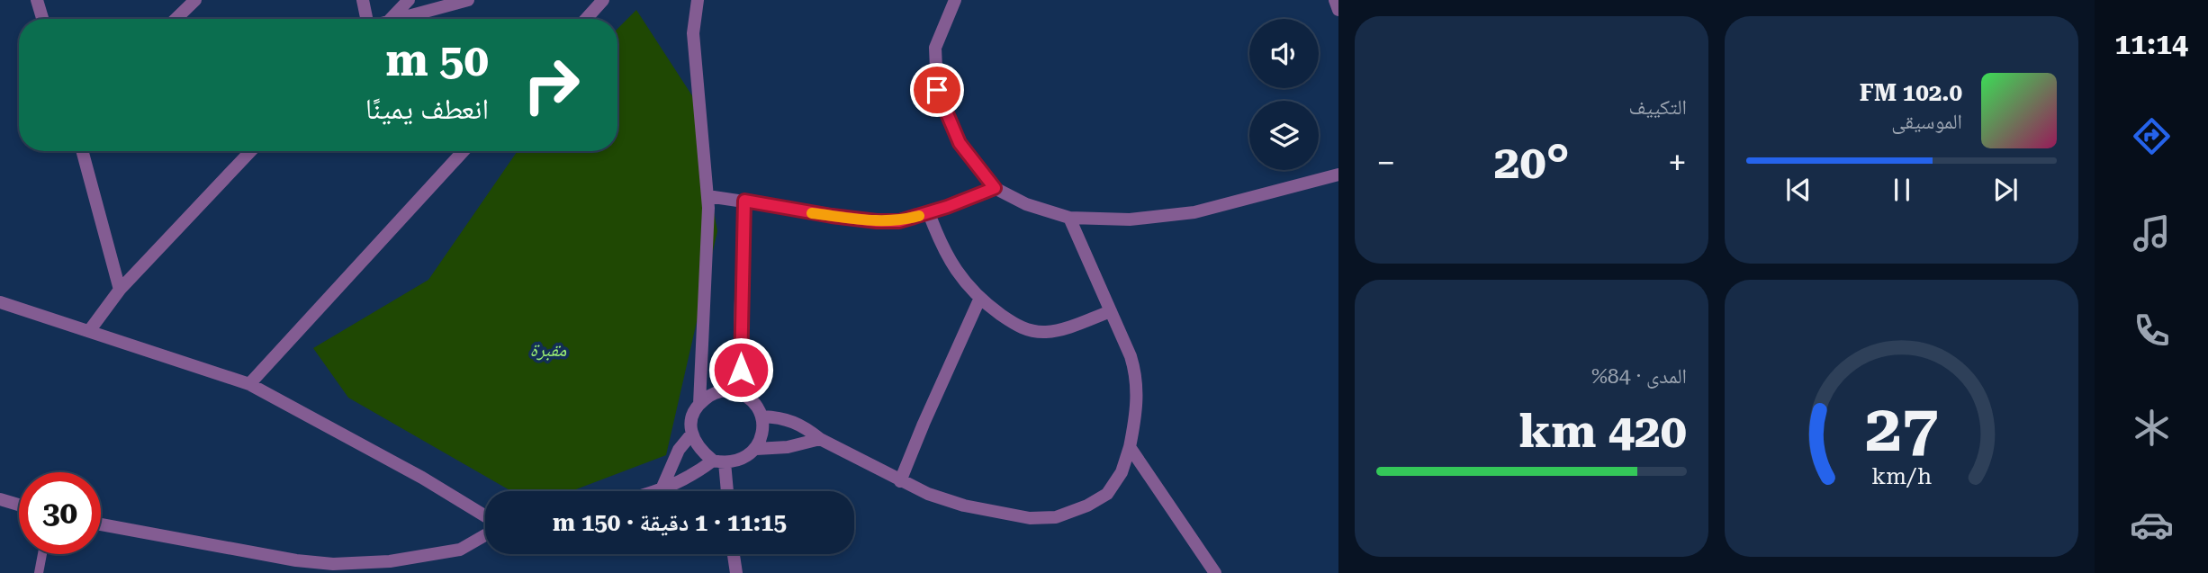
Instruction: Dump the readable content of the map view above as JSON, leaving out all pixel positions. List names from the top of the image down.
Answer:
{
  "parks": ["مقبرة"],
  "page": {
    "tabs": "11:14",
    "tile": [
      "التكييف",
      ["المدى · 84%", "420 km"]
    ],
    "turn": ["50 m", "انعطف يمينًا"],
    "song": ["102.0 FM", "الموسيقى"],
    "heat": ["−", "20°", "+"],
    "limit": "30",
    "trip": "11:15 · 1 دقيقة · 150 m",
    "gauge": ["27", "km/h"]
  }
}
